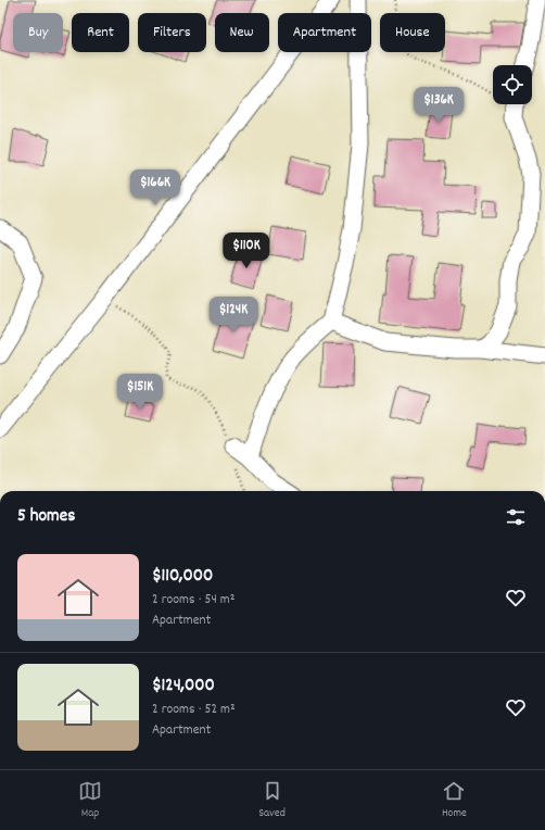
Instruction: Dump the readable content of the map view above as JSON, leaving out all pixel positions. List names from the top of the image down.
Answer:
{
  "page": {
    "chip": [
      "Buy",
      "Rent",
      "Filters",
      "New",
      "Apartment",
      "House"
    ],
    "price": [
      "$136K",
      "$166K",
      "$110K",
      "$124K",
      "$151K"
    ],
    "heading": "5 homes",
    "list": [
      {
        "name": "$110,000",
        "note": "2 rooms · 54 m² · Apartment"
      },
      {
        "name": "$124,000",
        "note": "2 rooms · 52 m² · Apartment"
      }
    ],
    "tabs": ["Map", "Saved", "Home"]
  }
}
